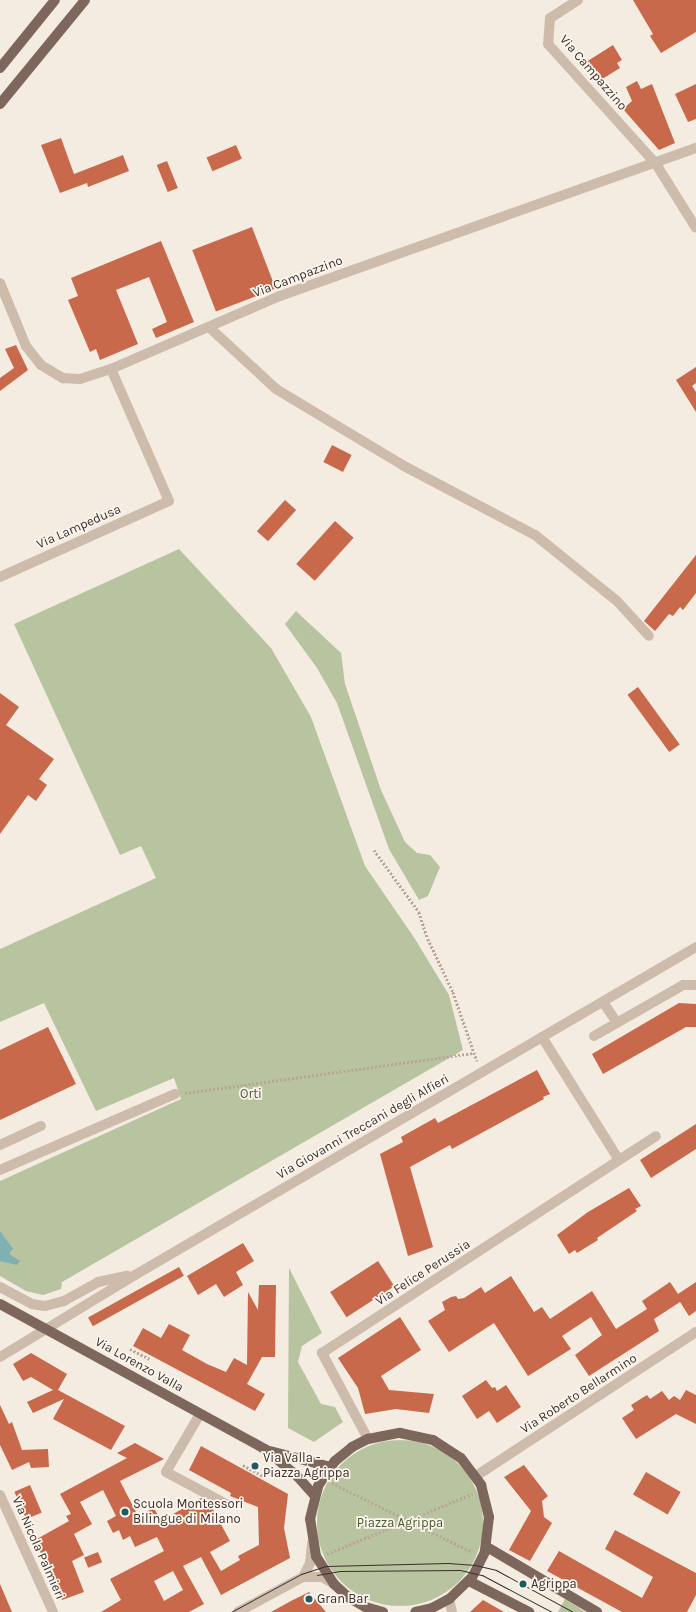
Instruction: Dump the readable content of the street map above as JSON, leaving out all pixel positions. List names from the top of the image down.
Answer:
{
  "streets": {
    "main road": ["Via Lorenzo Valla"],
    "street": [
      "Via Campazzino",
      "Via Lampedusa",
      "Via Giovanni Treccani degli Alfieri",
      "Via Felice Perussia",
      "Via Roberto Bellarmino",
      "Via Nicola Palmieri"
    ]
  },
  "crossings": [
    ["Via Campazzino", "Via Lampedusa"],
    ["Via Giovanni Treccani degli Alfieri", "Via Lorenzo Valla"]
  ],
  "parks": ["Orti", "Piazza Agrippa"],
  "places": [
    "Via Valla - Piazza Agrippa",
    "Scuola Montessori Bilingue di Milano",
    "Agrippa",
    "Gran Bar"
  ]
}
